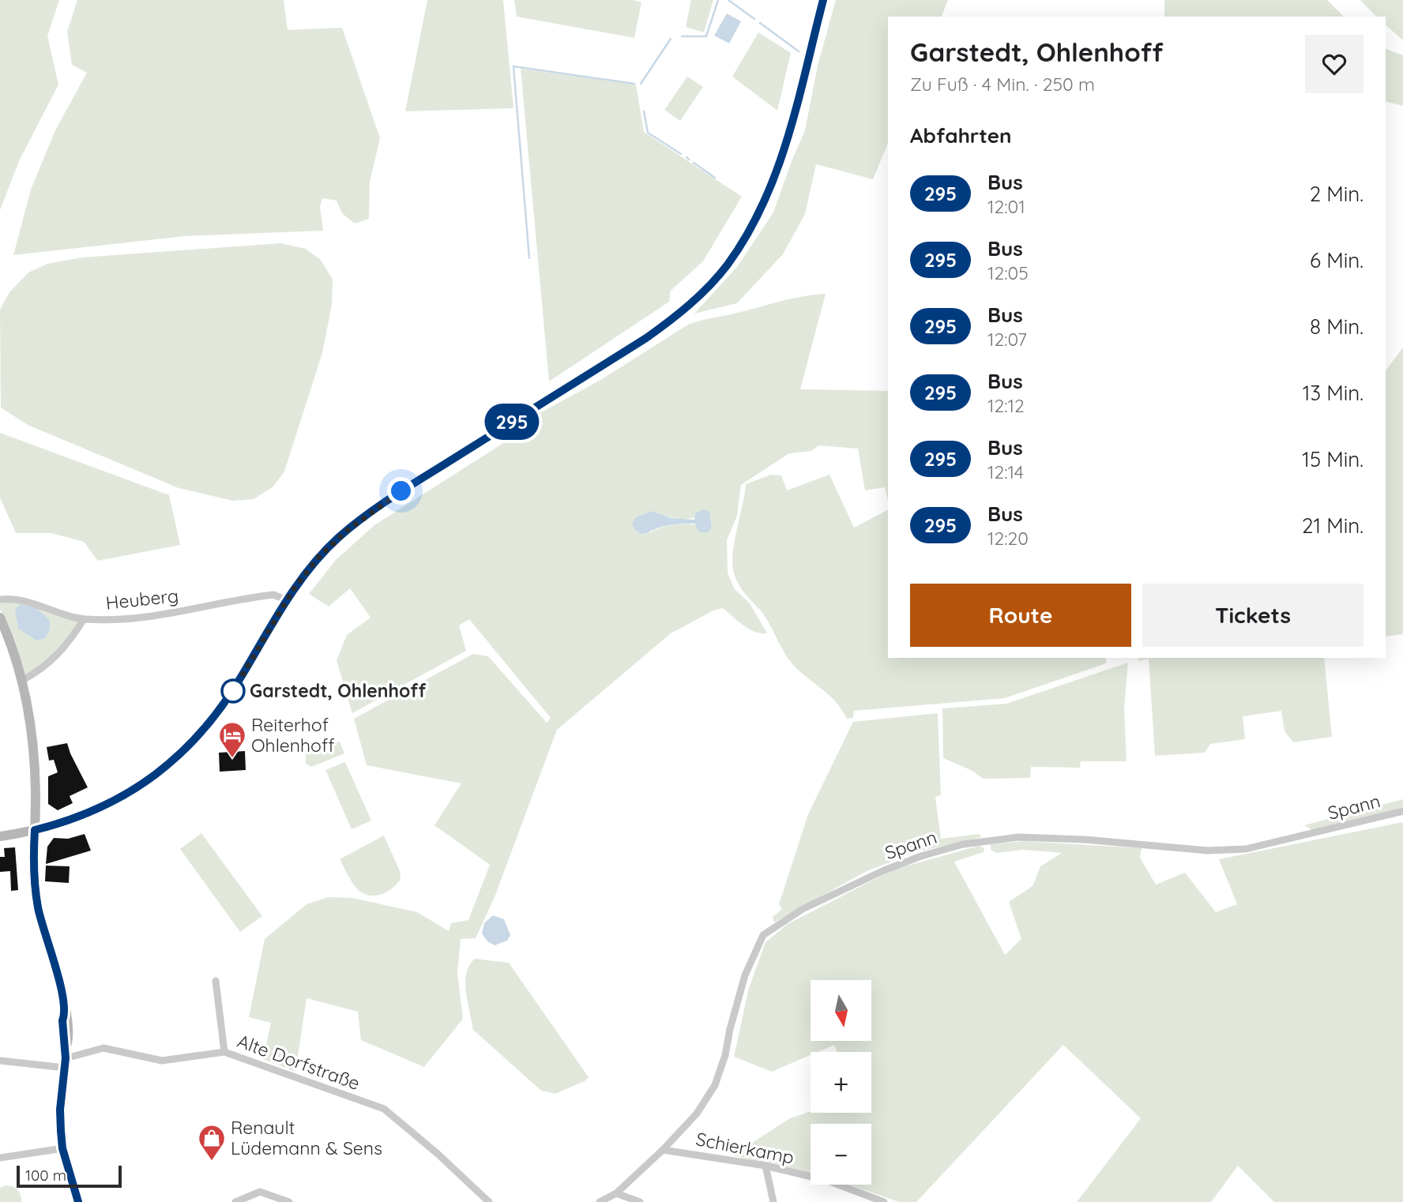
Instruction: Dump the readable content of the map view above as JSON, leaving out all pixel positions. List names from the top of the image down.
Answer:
{
  "streets": {
    "street": [
      "Heuberg",
      "Spann",
      "Alte Dorfstraße",
      "Schierkamp"
    ]
  },
  "crossings": [
    ["Spann", "Schierkamp"]
  ],
  "places": {
    "other": ["Garstedt, Ohlenhoff"],
    "hotel": ["Reiterhof Ohlenhoff"],
    "shop": ["Renault Lüdemann & Sens"]
  },
  "lines": ["bus line 295"],
  "scale_bar": "100 m",
  "north": "bottom",
  "page": {
    "on_map": "295",
    "heading": [
      ["Garstedt, Ohlenhoff", "Zu Fuß · 4 Min. · 250 m"],
      "Abfahrten"
    ],
    "list": [
      {
        "mark": "295",
        "name": "Bus",
        "note": "12:01",
        "value": "2 Min."
      },
      {
        "mark": "295",
        "name": "Bus",
        "note": "12:05",
        "value": "6 Min."
      },
      {
        "mark": "295",
        "name": "Bus",
        "note": "12:07",
        "value": "8 Min."
      },
      {
        "mark": "295",
        "name": "Bus",
        "note": "12:12",
        "value": "13 Min."
      },
      {
        "mark": "295",
        "name": "Bus",
        "note": "12:14",
        "value": "15 Min."
      },
      {
        "mark": "295",
        "name": "Bus",
        "note": "12:20",
        "value": "21 Min."
      }
    ],
    "buttons": ["Route", "Tickets"],
    "map_buttons": ["+", "−"],
    "scale": "100 m"
  }
}
